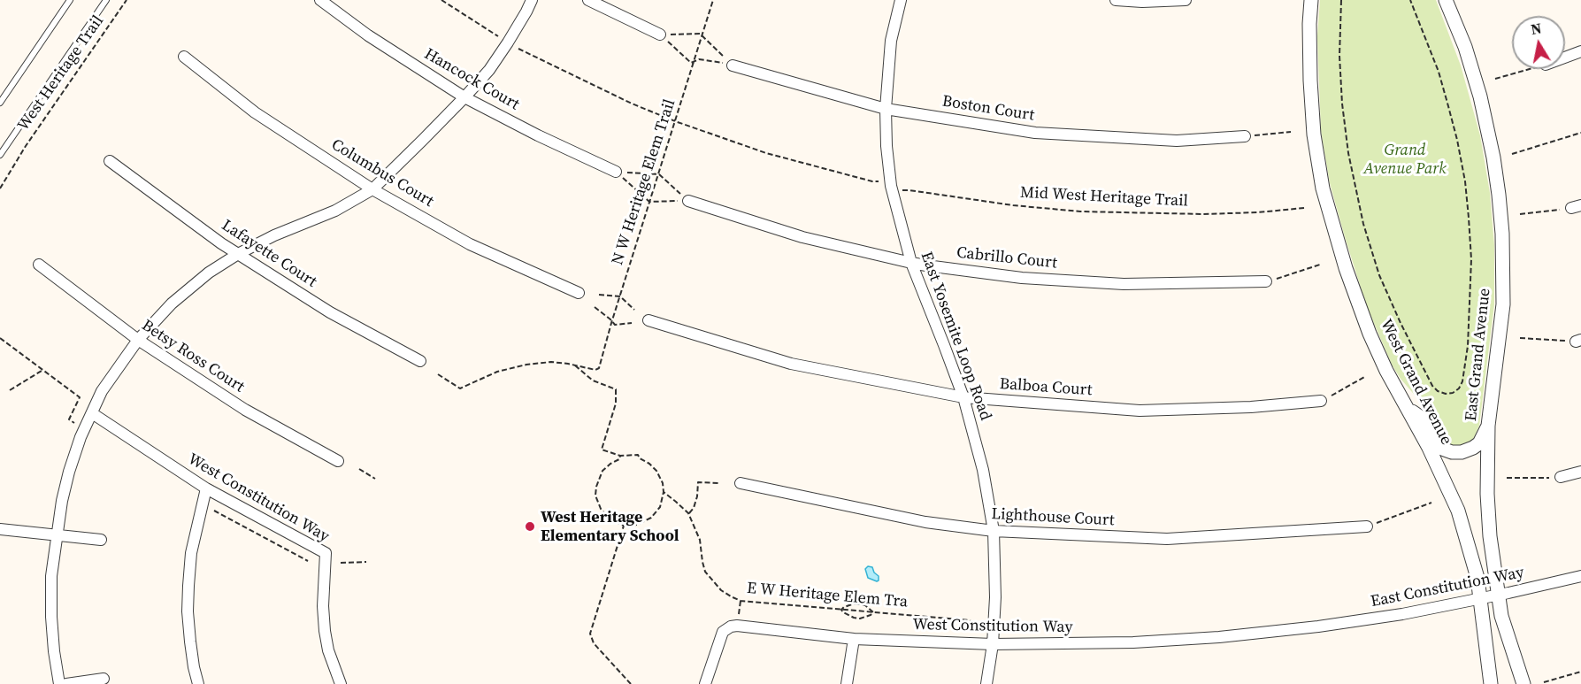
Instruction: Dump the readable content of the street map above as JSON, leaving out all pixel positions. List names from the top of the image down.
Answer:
{
  "streets": {
    "street": [
      "Hancock Court",
      "Boston Court",
      "Columbus Court",
      "Lafayette Court",
      "Cabrillo Court",
      "East Yosemite Loop Road",
      "East Grand Avenue",
      "Betsy Ross Court",
      "West Grand Avenue",
      "Balboa Court",
      "West Constitution Way",
      "Lighthouse Court",
      "East Constitution Way"
    ],
    "path": [
      "West Heritage Trail",
      "N W Heritage Elem Trail",
      "Mid West Heritage Trail",
      "E W Heritage Elem Tra"
    ]
  },
  "crossings": [
    ["Boston Court", "East Yosemite Loop Road"],
    ["Cabrillo Court", "East Yosemite Loop Road"],
    ["East Yosemite Loop Road", "Balboa Court"],
    ["East Yosemite Loop Road", "West Constitution Way"],
    ["East Yosemite Loop Road", "Lighthouse Court"],
    ["East Grand Avenue", "East Constitution Way"],
    ["West Grand Avenue", "East Constitution Way"],
    ["West Constitution Way", "East Constitution Way"]
  ],
  "parks": ["Grand Avenue Park"],
  "places": ["West Heritage Elementary School"],
  "north": "top"
}
